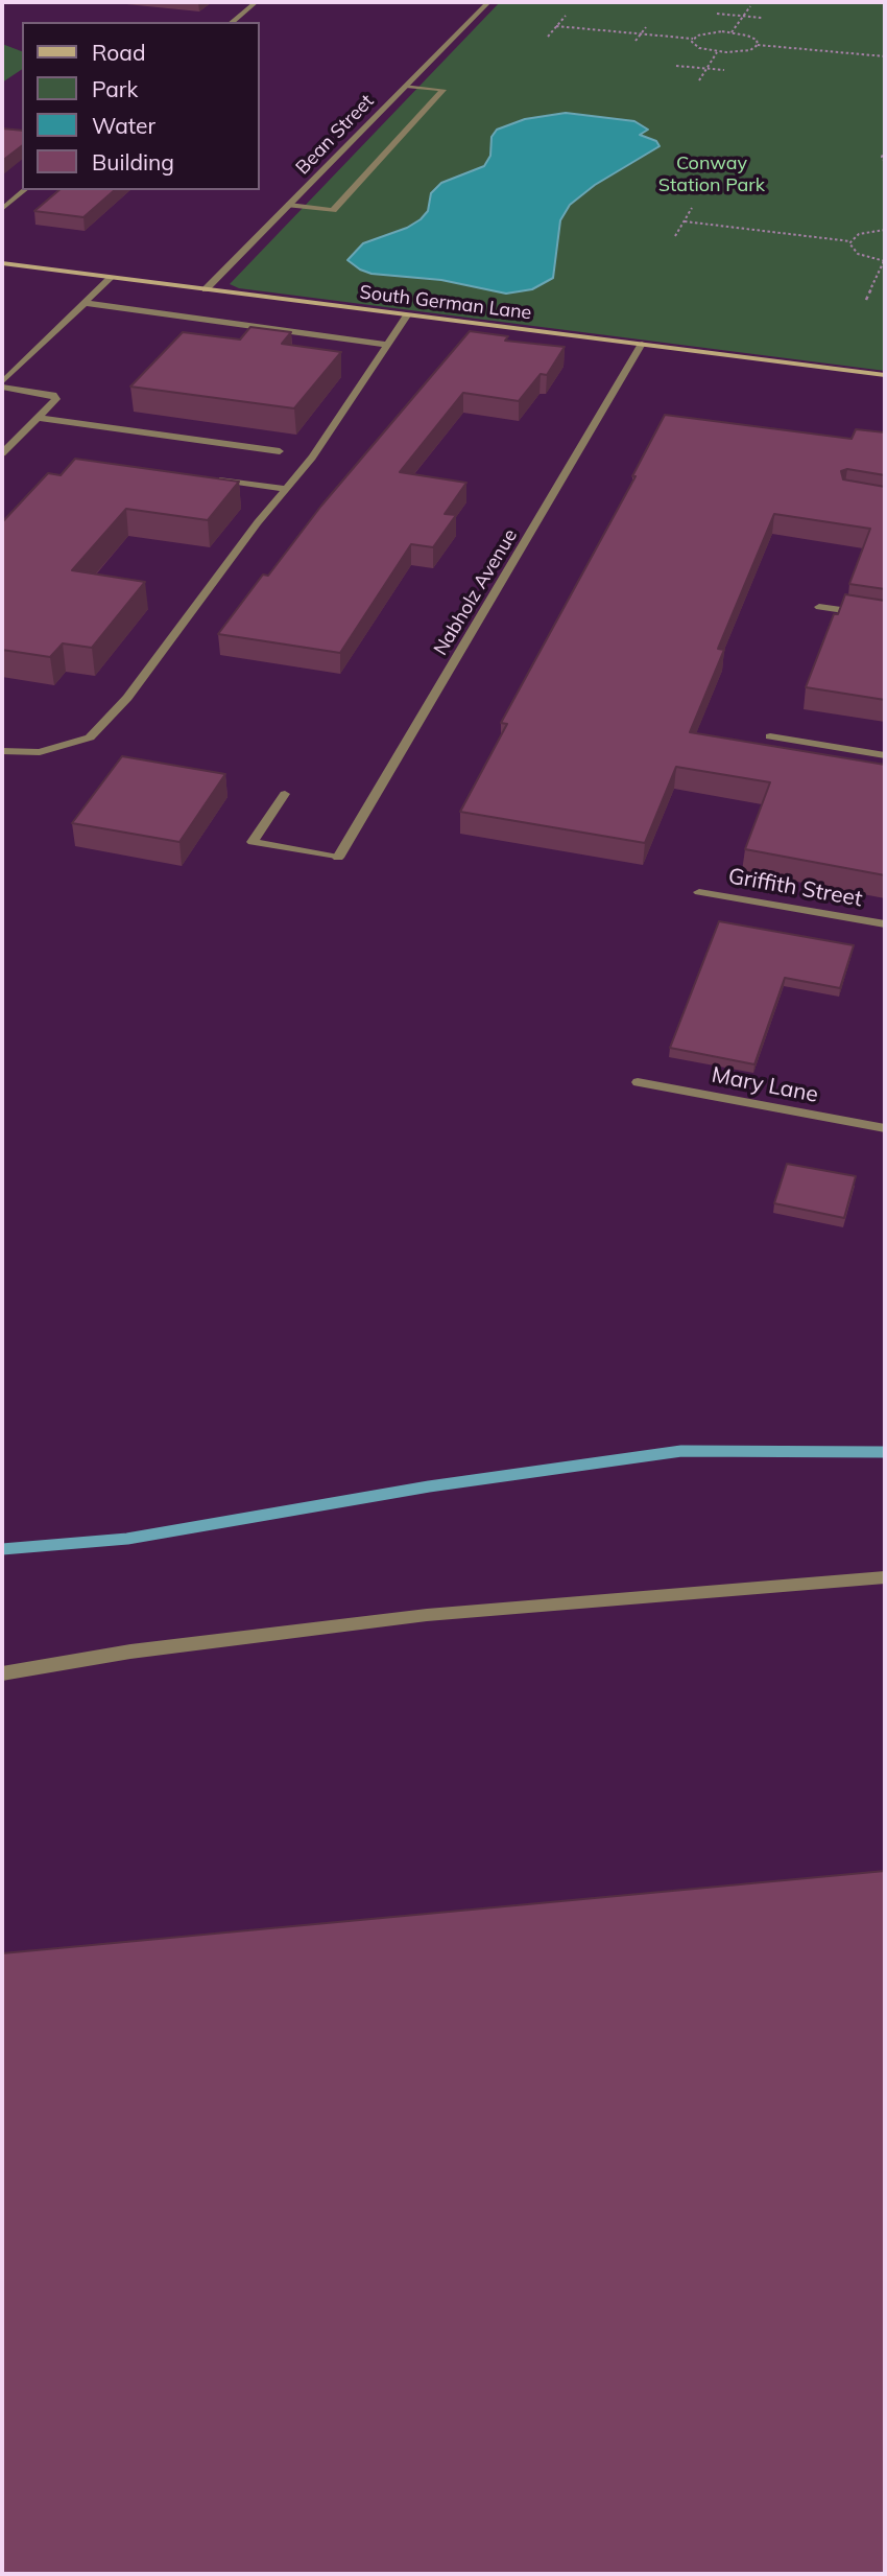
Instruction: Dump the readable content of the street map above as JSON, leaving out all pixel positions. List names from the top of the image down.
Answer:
{
  "streets": {
    "street": [
      "Bean Street",
      "South German Lane",
      "Nabholz Avenue",
      "Griffith Street",
      "Mary Lane"
    ]
  },
  "crossings": [
    ["Bean Street", "South German Lane"],
    ["South German Lane", "Nabholz Avenue"]
  ],
  "parks": ["Conway Station Park"],
  "legend": [
    "Road",
    "Park",
    "Water",
    "Building"
  ]
}
